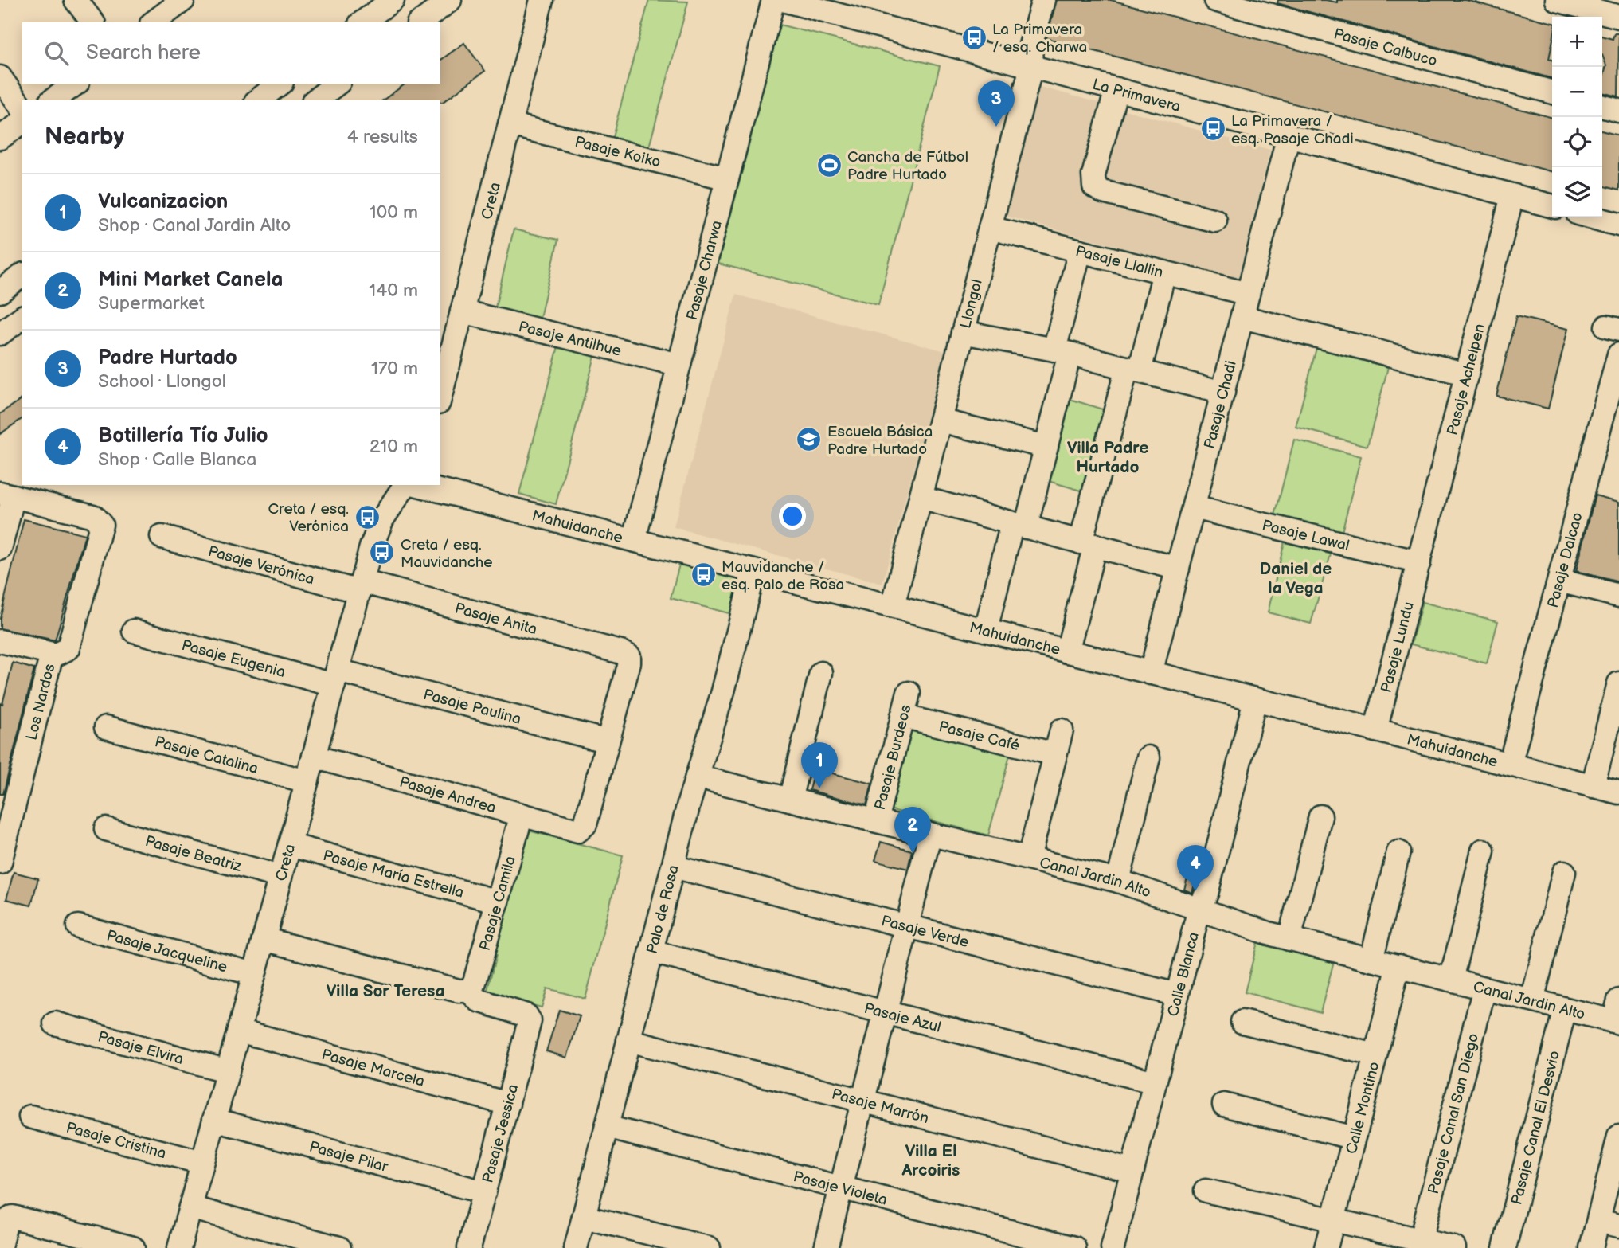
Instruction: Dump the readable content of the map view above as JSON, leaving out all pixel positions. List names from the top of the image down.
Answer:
{
  "streets": {
    "street": [
      "Pasaje Calbuco",
      "La Primavera",
      "Pasaje Koiko",
      "Creta",
      "Pasaje Llallin",
      "Pasaje Charwa",
      "Llongol",
      "Pasaje Antilhue",
      "Pasaje Achelpen",
      "Pasaje Chadi",
      "Mahuidanche",
      "Pasaje Lawal",
      "Pasaje Dalcao",
      "Pasaje Verónica",
      "Pasaje Anita",
      "Pasaje Lundu",
      "Pasaje Eugenia",
      "Los Nardos",
      "Pasaje Paulina",
      "Pasaje Café",
      "Pasaje Catalina",
      "Pasaje Burdeos",
      "Pasaje Andrea",
      "Pasaje Beatriz",
      "Pasaje María Estrella",
      "Canal Jardin Alto",
      "Pasaje Camila",
      "Palo de Rosa",
      "Pasaje Verde",
      "Pasaje Jacqueline",
      "Calle Blanca",
      "Pasaje Azul",
      "Pasaje Elvira",
      "Pasaje Marcela",
      "Pasaje Marrón",
      "Calle Montino",
      "Pasaje Canal San Diego",
      "Pasaje Canal El Desvio",
      "Pasaje Jessica",
      "Pasaje Cristina",
      "Pasaje Pilar",
      "Pasaje Violeta"
    ]
  },
  "crossings": [
    ["La Primavera", "Llongol"],
    ["La Primavera", "Pasaje Achelpen"],
    ["La Primavera", "Pasaje Chadi"],
    ["Pasaje Koiko", "Creta"],
    ["Pasaje Koiko", "Pasaje Charwa"],
    ["Creta", "Pasaje Antilhue"],
    ["Creta", "Pasaje Verónica"],
    ["Creta", "Pasaje Anita"],
    ["Creta", "Pasaje Eugenia"],
    ["Creta", "Pasaje Paulina"],
    ["Creta", "Pasaje Catalina"],
    ["Creta", "Pasaje Andrea"],
    ["Creta", "Pasaje Beatriz"],
    ["Creta", "Pasaje María Estrella"],
    ["Creta", "Pasaje Jacqueline"],
    ["Creta", "Pasaje Elvira"],
    ["Creta", "Pasaje Marcela"],
    ["Creta", "Pasaje Cristina"],
    ["Creta", "Pasaje Pilar"],
    ["Pasaje Llallin", "Llongol"],
    ["Pasaje Llallin", "Pasaje Chadi"],
    ["Pasaje Charwa", "Pasaje Antilhue"],
    ["Pasaje Charwa", "Mahuidanche"],
    ["Llongol", "Mahuidanche"],
    ["Pasaje Achelpen", "Pasaje Lawal"],
    ["Pasaje Achelpen", "Pasaje Lundu"],
    ["Pasaje Chadi", "Mahuidanche"],
    ["Pasaje Chadi", "Pasaje Lawal"],
    ["Mahuidanche", "Pasaje Dalcao"],
    ["Mahuidanche", "Pasaje Lundu"],
    ["Mahuidanche", "Palo de Rosa"],
    ["Mahuidanche", "Calle Blanca"],
    ["Pasaje Lawal", "Pasaje Lundu"],
    ["Pasaje Verónica", "Pasaje Anita"],
    ["Pasaje Anita", "Pasaje Paulina"],
    ["Pasaje Anita", "Pasaje Andrea"],
    ["Pasaje Eugenia", "Pasaje Paulina"],
    ["Pasaje Paulina", "Pasaje Andrea"],
    ["Pasaje Café", "Pasaje Burdeos"],
    ["Pasaje Burdeos", "Canal Jardin Alto"],
    ["Pasaje Andrea", "Pasaje Camila"],
    ["Pasaje María Estrella", "Pasaje Camila"],
    ["Canal Jardin Alto", "Palo de Rosa"],
    ["Canal Jardin Alto", "Calle Blanca"],
    ["Canal Jardin Alto", "Calle Montino"],
    ["Canal Jardin Alto", "Pasaje Canal San Diego"],
    ["Canal Jardin Alto", "Pasaje Canal El Desvio"],
    ["Pasaje Camila", "Pasaje Jessica"],
    ["Palo de Rosa", "Pasaje Verde"],
    ["Palo de Rosa", "Pasaje Azul"],
    ["Palo de Rosa", "Pasaje Marrón"],
    ["Palo de Rosa", "Pasaje Violeta"],
    ["Pasaje Verde", "Calle Blanca"],
    ["Calle Blanca", "Pasaje Azul"],
    ["Calle Blanca", "Pasaje Marrón"],
    ["Pasaje Marcela", "Pasaje Jessica"],
    ["Pasaje Jessica", "Pasaje Pilar"]
  ],
  "districts": [
    "Villa Padre Hurtado",
    "Daniel de la Vega",
    "Villa Sor Teresa",
    "Villa El Arcoiris"
  ],
  "places": {
    "bus stop": [
      "La Primavera / esq. Charwa",
      "La Primavera / esq. Pasaje Chadi",
      "Creta / esq. Verónica",
      "Creta / esq. Mauvidanche",
      "Mauvidanche / esq. Palo de Rosa"
    ],
    "sports": ["Cancha de Fútbol Padre Hurtado"],
    "school or university": ["Escuela Básica Padre Hurtado"]
  },
  "page": {
    "map_buttons": ["+", "−"],
    "search": "Search here",
    "pins": [
      "3",
      "1",
      "2",
      "4"
    ],
    "heading": ["Nearby", "4 results"],
    "list": [
      {
        "mark": "1",
        "name": "Vulcanizacion",
        "note": "Shop · Canal Jardin Alto",
        "value": "100 m"
      },
      {
        "mark": "2",
        "name": "Mini Market Canela",
        "note": "Supermarket",
        "value": "140 m"
      },
      {
        "mark": "3",
        "name": "Padre Hurtado",
        "note": "School · Llongol",
        "value": "170 m"
      },
      {
        "mark": "4",
        "name": "Botillería Tío Julio",
        "note": "Shop · Calle Blanca",
        "value": "210 m"
      }
    ]
  }
}
